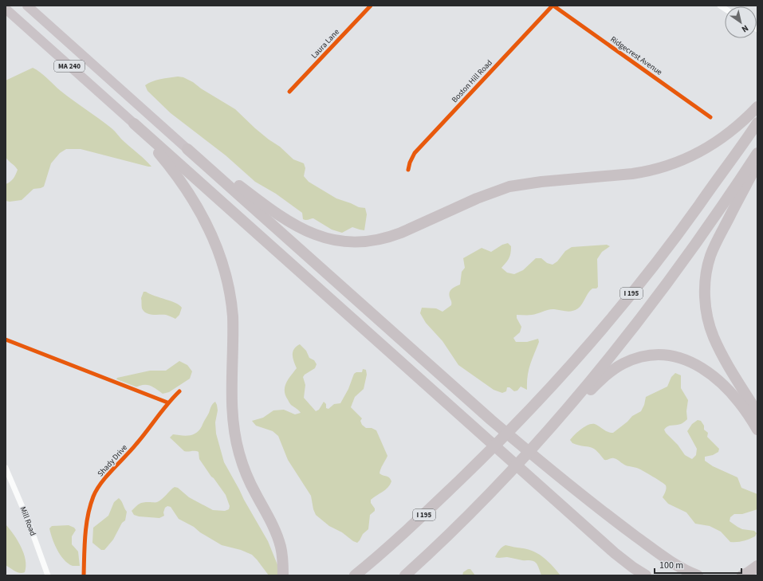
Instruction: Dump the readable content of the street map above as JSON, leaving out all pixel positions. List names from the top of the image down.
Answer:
{
  "streets": {
    "highway": ["MA 240", "I 195"],
    "street": [
      "Laura Lane",
      "Ridgecrest Avenue",
      "Boston Hill Road",
      "Shady Drive",
      "Mill Road"
    ]
  },
  "crossings": [
    ["Ridgecrest Avenue", "Boston Hill Road"]
  ],
  "scale_bar": "100 m",
  "north": "bottom right"
}
